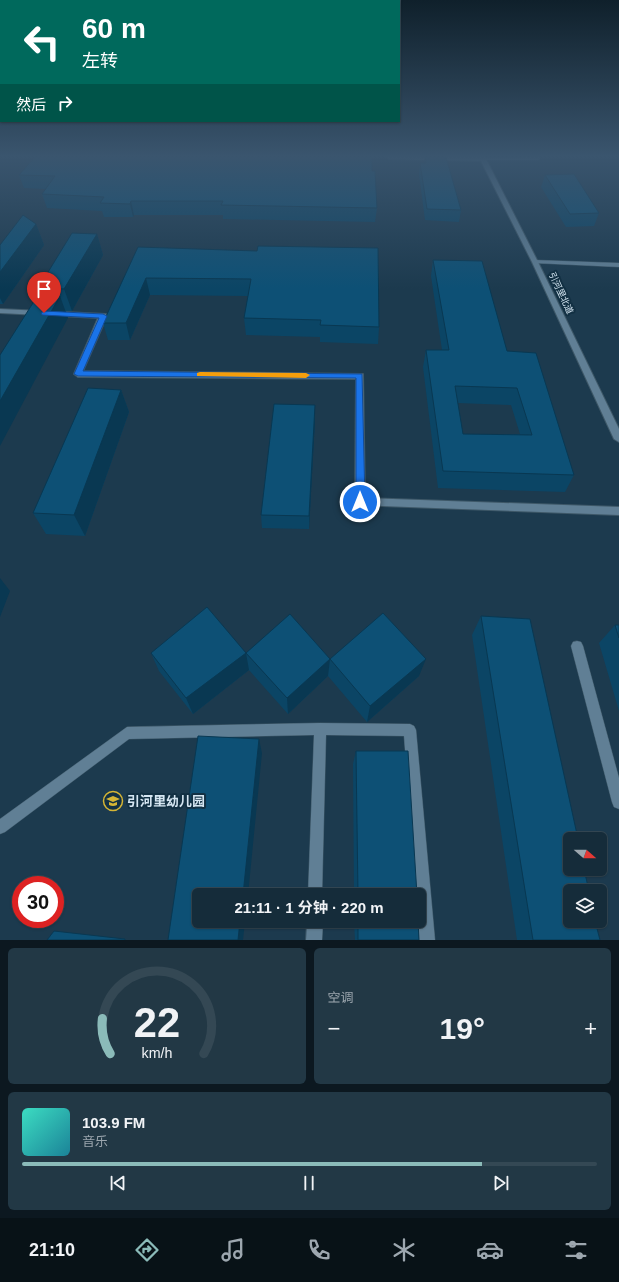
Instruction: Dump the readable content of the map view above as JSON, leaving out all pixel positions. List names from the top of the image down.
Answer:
{
  "streets": {
    "street": ["引河里北道"]
  },
  "places": {
    "school or university": ["引河里幼儿园"]
  },
  "north": "right",
  "page": {
    "turn": ["60 m", "左转"],
    "then": "然后",
    "limit": "30",
    "trip": "21:11 · 1 分钟 · 220 m",
    "tile": "空调",
    "heat": ["−", "19°", "+"],
    "song": ["103.9 FM", "音乐"],
    "tabs": "21:10",
    "gauge": ["22", "km/h"]
  }
}
